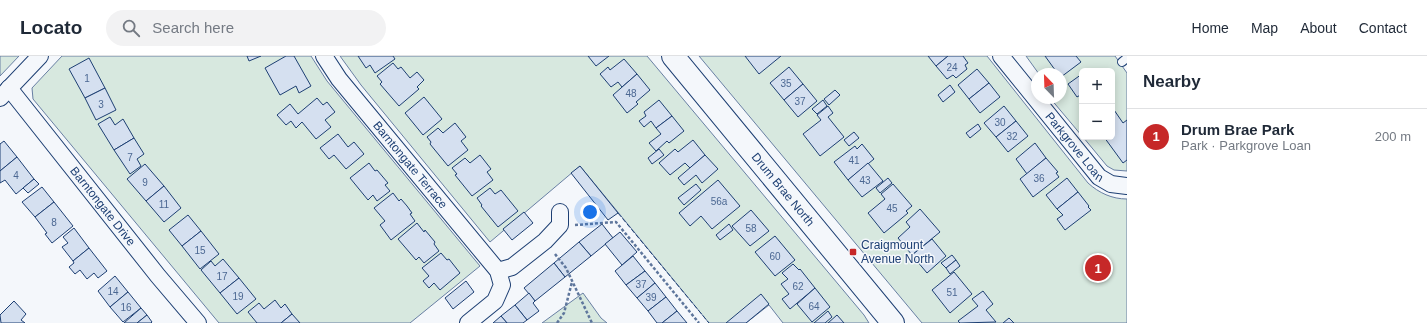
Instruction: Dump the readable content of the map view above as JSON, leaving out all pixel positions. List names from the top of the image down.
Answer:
{
  "streets": {
    "main road": ["Drum Brae North"],
    "street": ["Parkgrove Loan", "Barntongate Terrace", "Barntongate Drive"]
  },
  "places": {
    "transit": ["Craigmount Avenue North"]
  },
  "house_numbers": [
    "24",
    "1",
    "35",
    "48",
    "37",
    "3",
    "30",
    "32",
    "7",
    "41",
    "4",
    "36",
    "43",
    "9",
    "56a",
    "11",
    "45",
    "8",
    "58",
    "15",
    "60",
    "17",
    "37",
    "62",
    "14",
    "51",
    "19",
    "39",
    "64",
    "16"
  ],
  "north": "top left",
  "page": {
    "header": "Locato",
    "search": "Search here",
    "nav": [
      "Home",
      "Map",
      "About",
      "Contact"
    ],
    "heading": "Nearby",
    "map_buttons": ["+", "−"],
    "list": [
      {
        "mark": "1",
        "name": "Drum Brae Park",
        "note": "Park · Parkgrove Loan",
        "value": "200 m"
      }
    ],
    "pins": "1"
  }
}
